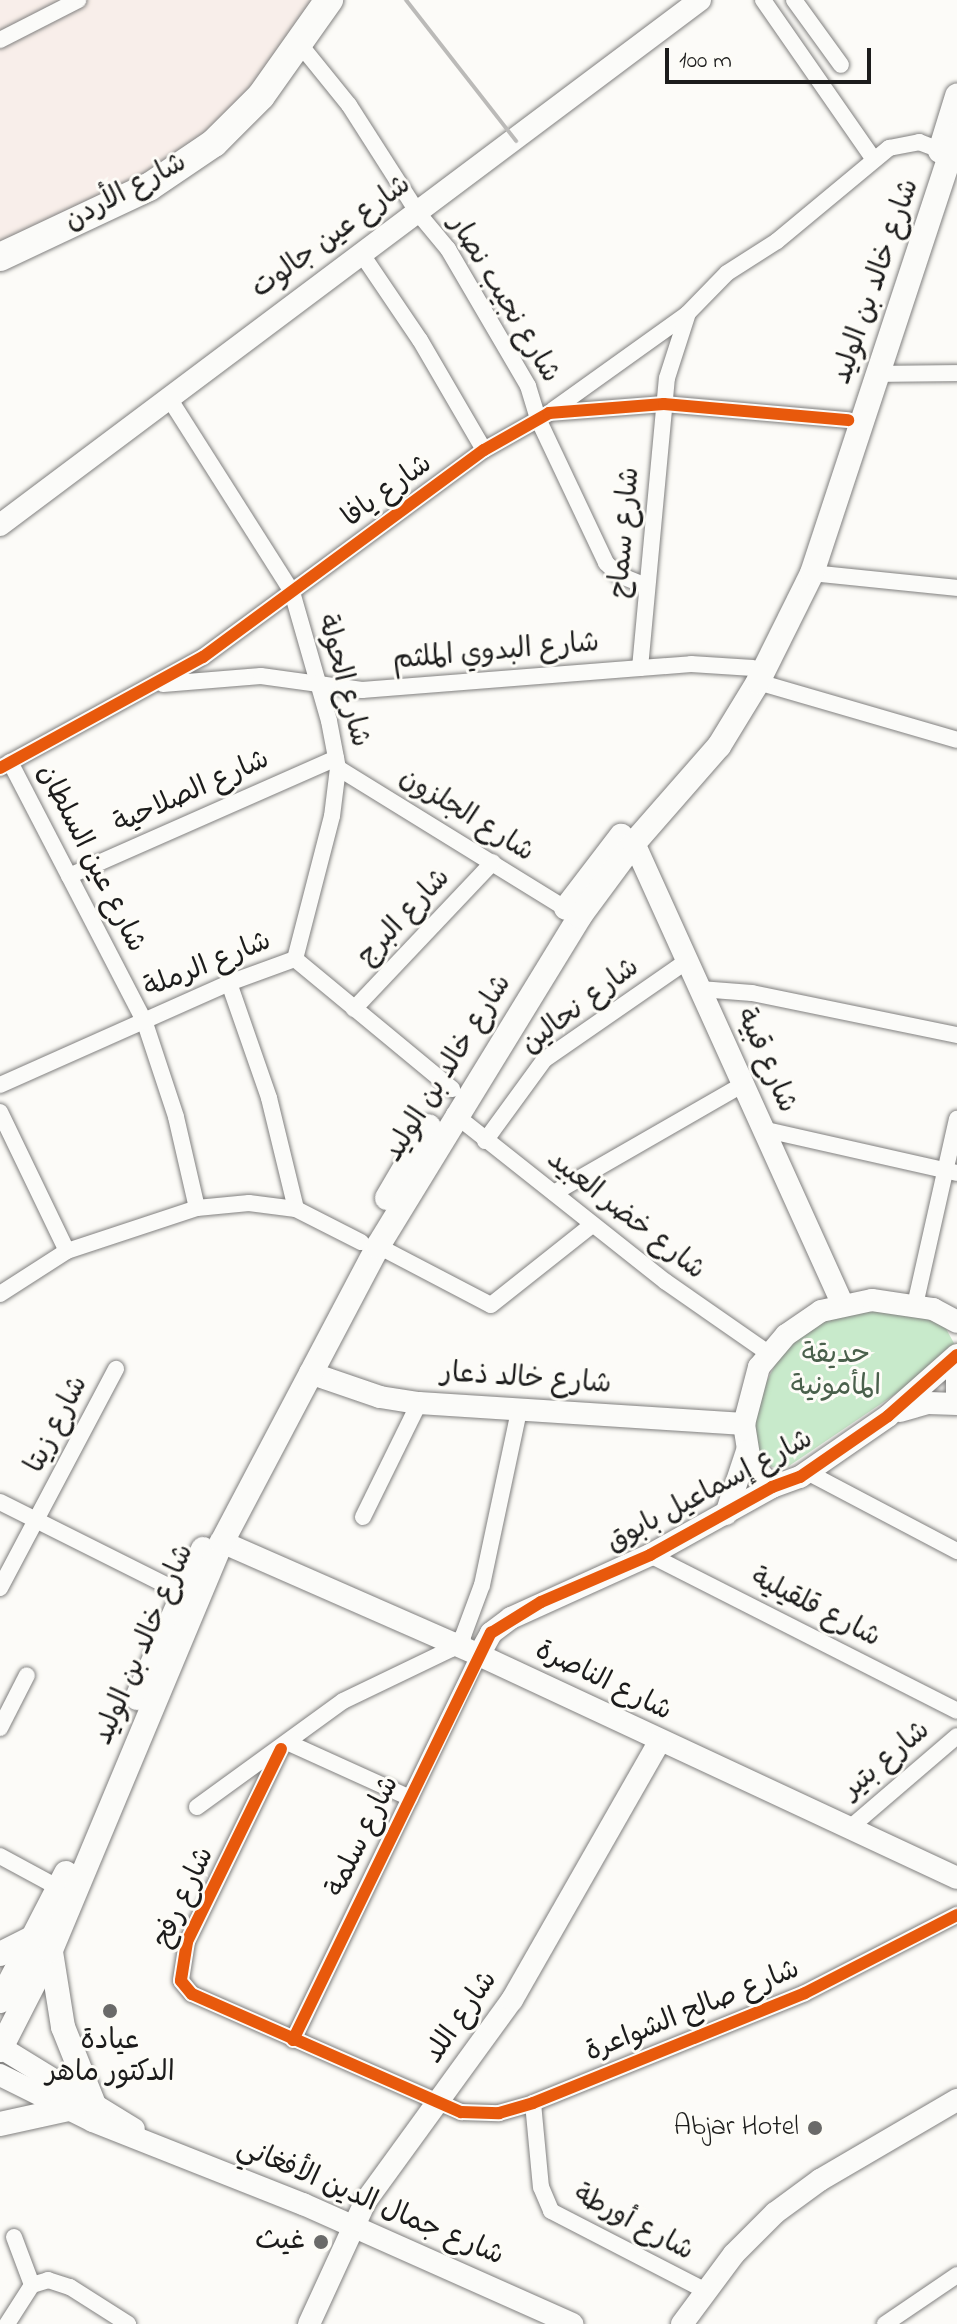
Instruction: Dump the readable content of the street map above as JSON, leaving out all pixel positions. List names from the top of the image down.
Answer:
{
  "streets": {
    "highway": ["شارع الأردن"],
    "main road": ["شارع خالد بن الوليد"],
    "street": [
      "شارع عين جالوت",
      "شارع نجيب نصار",
      "شارع يافا",
      "شارع سماح",
      "شارع البدوي الملثم",
      "شارع الحولة",
      "شارع الصلاحية",
      "شارع الجلزون",
      "شارع عين السلطان",
      "شارع البرج",
      "شارع الرملة",
      "شارع نحالين",
      "شارع قبية",
      "شارع خضر العبيد",
      "شارع خالد ذعار",
      "شارع زيتا",
      "شارع إسماعيل بابوق",
      "شارع قلقيلية",
      "شارع الناصرة",
      "شارع بتير",
      "شارع سلمة",
      "شارع رفح",
      "شارع صالح الشواعرة",
      "شارع اللد",
      "شارع جمال الدين الأفغاني",
      "شارع أورطة"
    ]
  },
  "crossings": [
    ["شارع الأردن", "شارع نجيب نصار"],
    ["شارع عين جالوت", "شارع نجيب نصار"],
    ["شارع عين جالوت", "شارع الحولة"],
    ["شارع خالد بن الوليد", "شارع يافا"],
    ["شارع خالد بن الوليد", "شارع البدوي الملثم"],
    ["شارع خالد بن الوليد", "شارع الجلزون"],
    ["شارع خالد بن الوليد", "شارع الرملة"],
    ["شارع خالد بن الوليد", "شارع قبية"],
    ["شارع خالد بن الوليد", "شارع خضر العبيد"],
    ["شارع خالد بن الوليد", "شارع خالد ذعار"],
    ["شارع خالد بن الوليد", "شارع الناصرة"],
    ["شارع خالد بن الوليد", "شارع جمال الدين الأفغاني"],
    ["شارع نجيب نصار", "شارع يافا"],
    ["شارع نجيب نصار", "شارع سماح"],
    ["شارع يافا", "شارع سماح"],
    ["شارع يافا", "شارع البدوي الملثم"],
    ["شارع يافا", "شارع الحولة"],
    ["شارع يافا", "شارع عين السلطان"],
    ["شارع سماح", "شارع البدوي الملثم"],
    ["شارع البدوي الملثم", "شارع الحولة"],
    ["شارع الحولة", "شارع الصلاحية"],
    ["شارع الحولة", "شارع الجلزون"],
    ["شارع الحولة", "شارع الرملة"],
    ["شارع الصلاحية", "شارع الجلزون"],
    ["شارع الصلاحية", "شارع عين السلطان"],
    ["شارع الجلزون", "شارع البرج"],
    ["شارع عين السلطان", "شارع الرملة"],
    ["شارع البرج", "شارع الرملة"],
    ["شارع نحالين", "شارع قبية"],
    ["شارع نحالين", "شارع خضر العبيد"],
    ["شارع قبية", "شارع إسماعيل بابوق"],
    ["شارع خضر العبيد", "شارع إسماعيل بابوق"],
    ["شارع خالد ذعار", "شارع إسماعيل بابوق"],
    ["شارع إسماعيل بابوق", "شارع قلقيلية"],
    ["شارع إسماعيل بابوق", "شارع الناصرة"],
    ["شارع إسماعيل بابوق", "شارع سلمة"],
    ["شارع الناصرة", "شارع بتير"],
    ["شارع الناصرة", "شارع سلمة"],
    ["شارع الناصرة", "شارع اللد"],
    ["شارع سلمة", "شارع رفح"],
    ["شارع رفح", "شارع صالح الشواعرة"],
    ["شارع رفح", "شارع اللد"],
    ["شارع صالح الشواعرة", "شارع اللد"],
    ["شارع صالح الشواعرة", "شارع أورطة"],
    ["شارع اللد", "شارع جمال الدين الأفغاني"]
  ],
  "parks": ["حديقة المأمونية"],
  "places": ["عيادة الدكتور ماهر", "Abjar Hotel", "غيث"],
  "scale_bar": "100 m"
}
